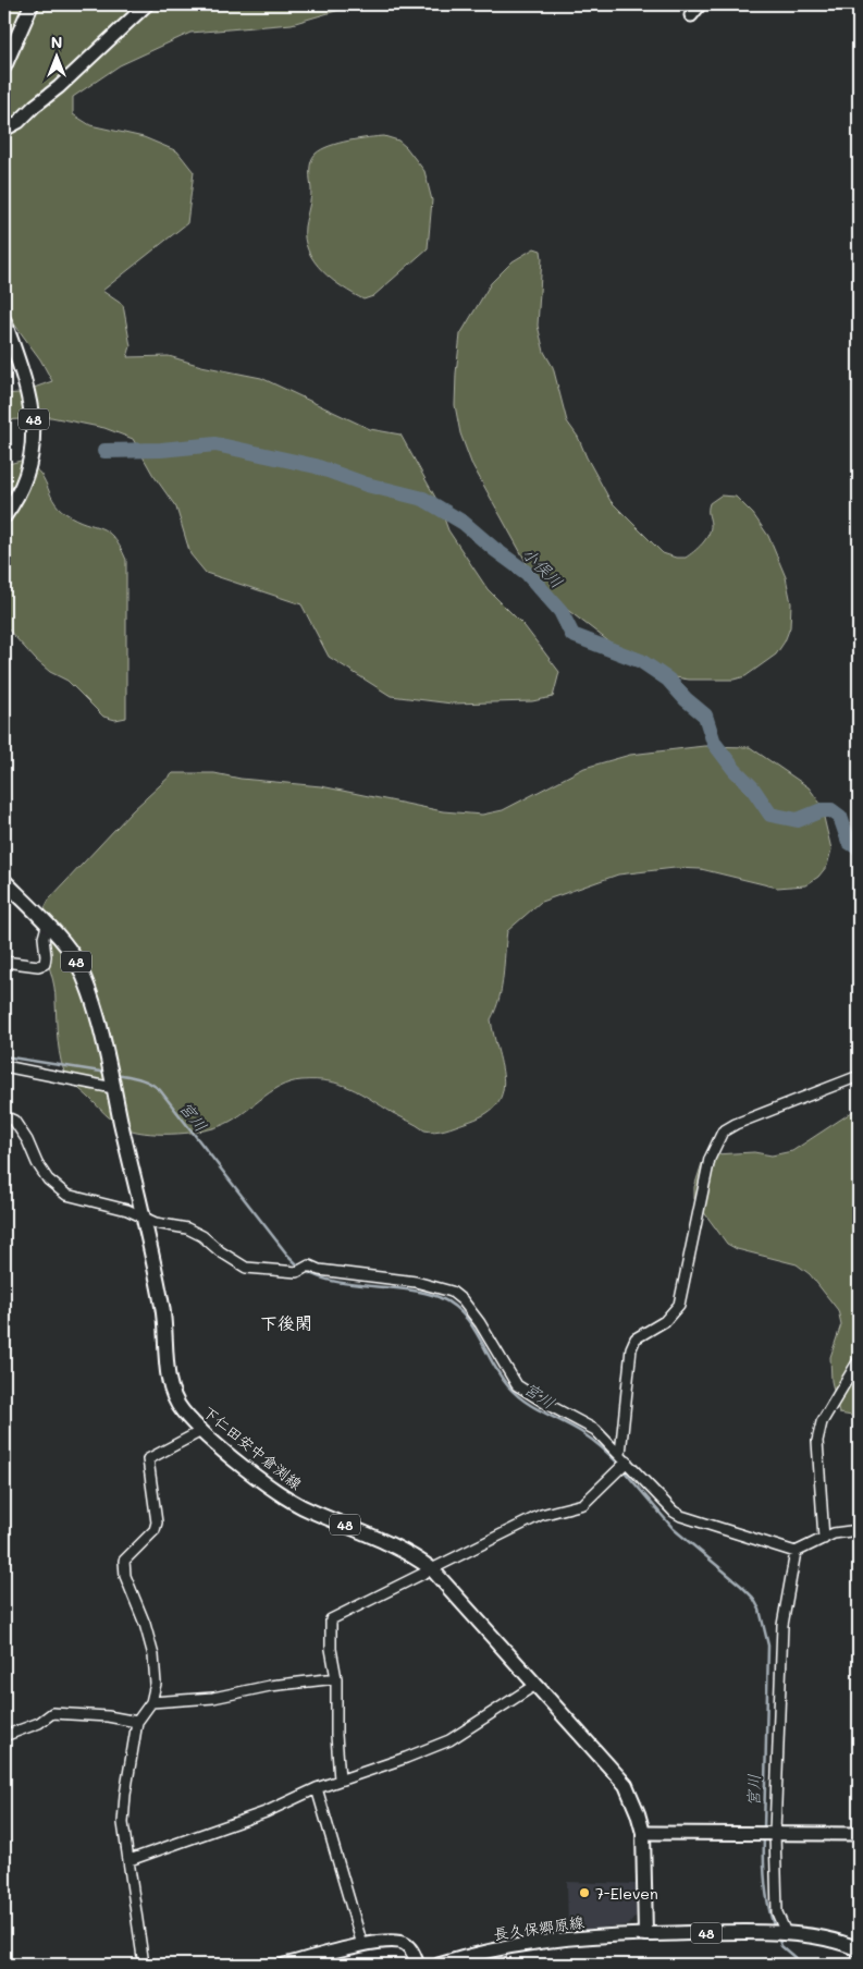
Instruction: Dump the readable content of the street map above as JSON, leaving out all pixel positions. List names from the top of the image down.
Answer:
{
  "streets": {
    "main road": ["48", "下仁田安中倉渕線"],
    "street": ["長久保郷原線"]
  },
  "crossings": [
    ["48", "下仁田安中倉渕線"],
    ["48", "長久保郷原線"],
    ["下仁田安中倉渕線", "長久保郷原線"]
  ],
  "districts": ["下後閑"],
  "water": ["小俣川", "宮川"],
  "places": ["7-Eleven"],
  "north": "top"
}
